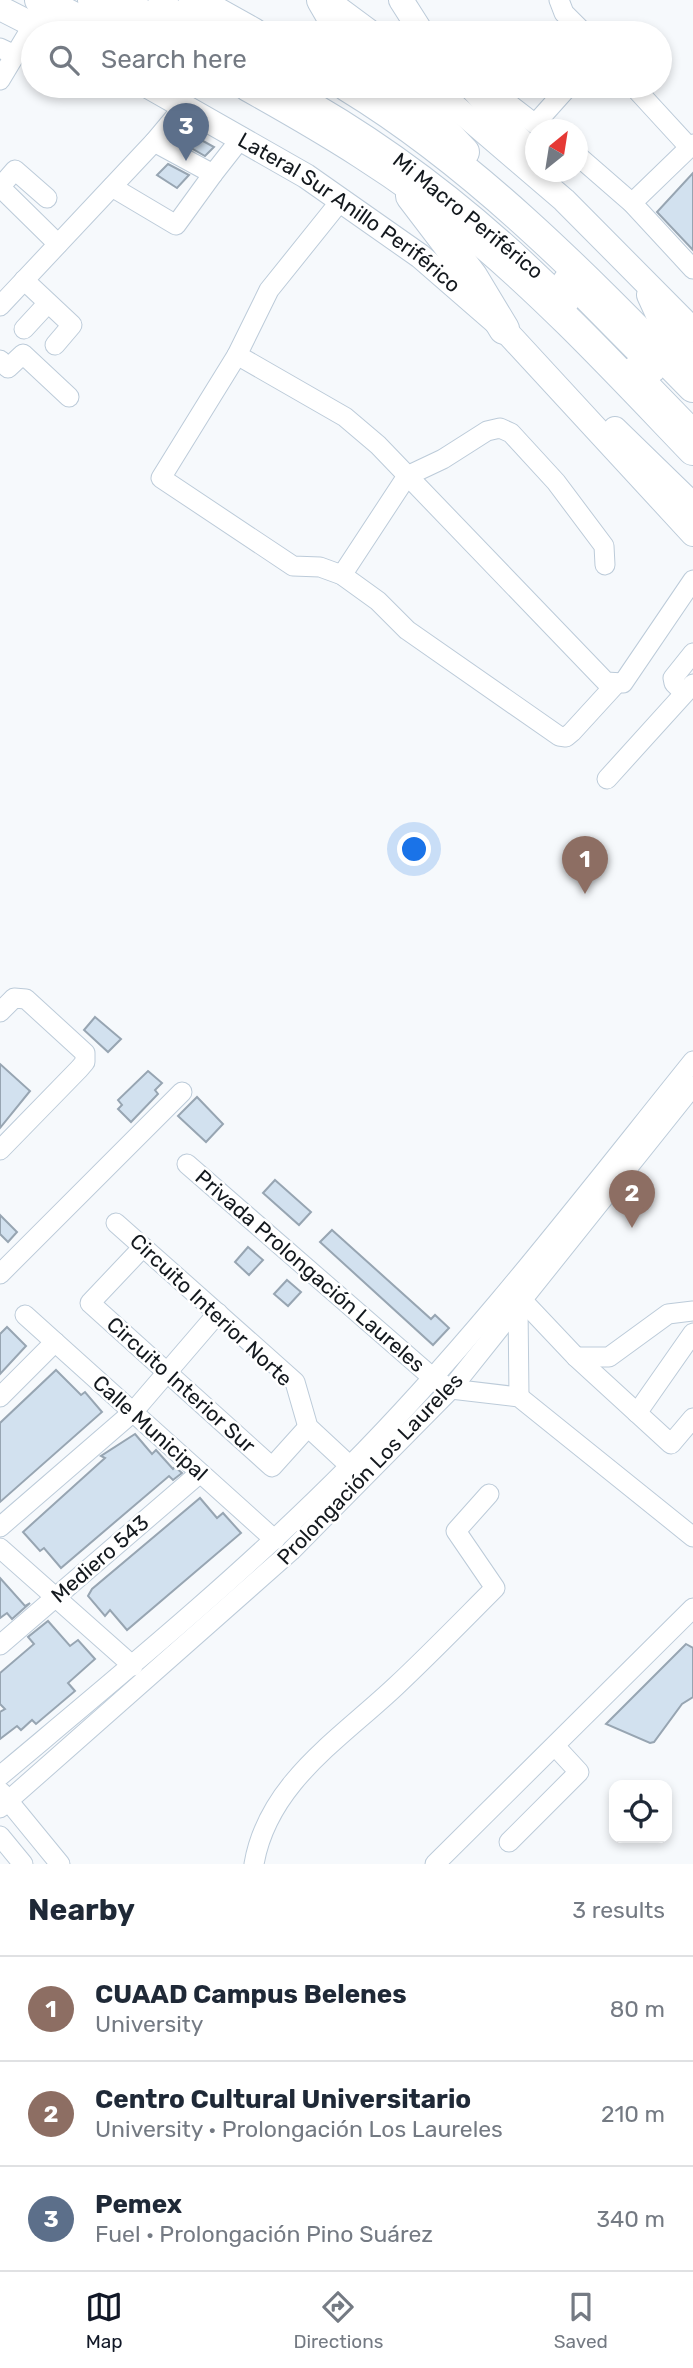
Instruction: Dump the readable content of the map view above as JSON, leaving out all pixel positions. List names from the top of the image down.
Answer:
{
  "streets": {
    "main road": ["Lateral Sur Anillo Periférico"],
    "street": [
      "Mi Macro Periférico",
      "Privada Prolongación Laureles",
      "Circuito Interior Norte",
      "Circuito Interior Sur",
      "Calle Municipal",
      "Prolongación Los Laureles",
      "Mediero 543"
    ]
  },
  "crossings": [
    ["Privada Prolongación Laureles", "Prolongación Los Laureles"],
    ["Circuito Interior Norte", "Circuito Interior Sur"],
    ["Calle Municipal", "Prolongación Los Laureles"],
    ["Calle Municipal", "Mediero 543"]
  ],
  "north": "top right",
  "page": {
    "search": "Search here",
    "pins": ["3", "1", "2"],
    "heading": ["Nearby", "3 results"],
    "list": [
      {
        "mark": "1",
        "name": "CUAAD Campus Belenes",
        "note": "University",
        "value": "80 m"
      },
      {
        "mark": "2",
        "name": "Centro Cultural Universitario",
        "note": "University · Prolongación Los Laureles",
        "value": "210 m"
      },
      {
        "mark": "3",
        "name": "Pemex",
        "note": "Fuel · Prolongación Pino Suárez",
        "value": "340 m"
      }
    ],
    "nav": ["Map", "Directions", "Saved"]
  }
}
